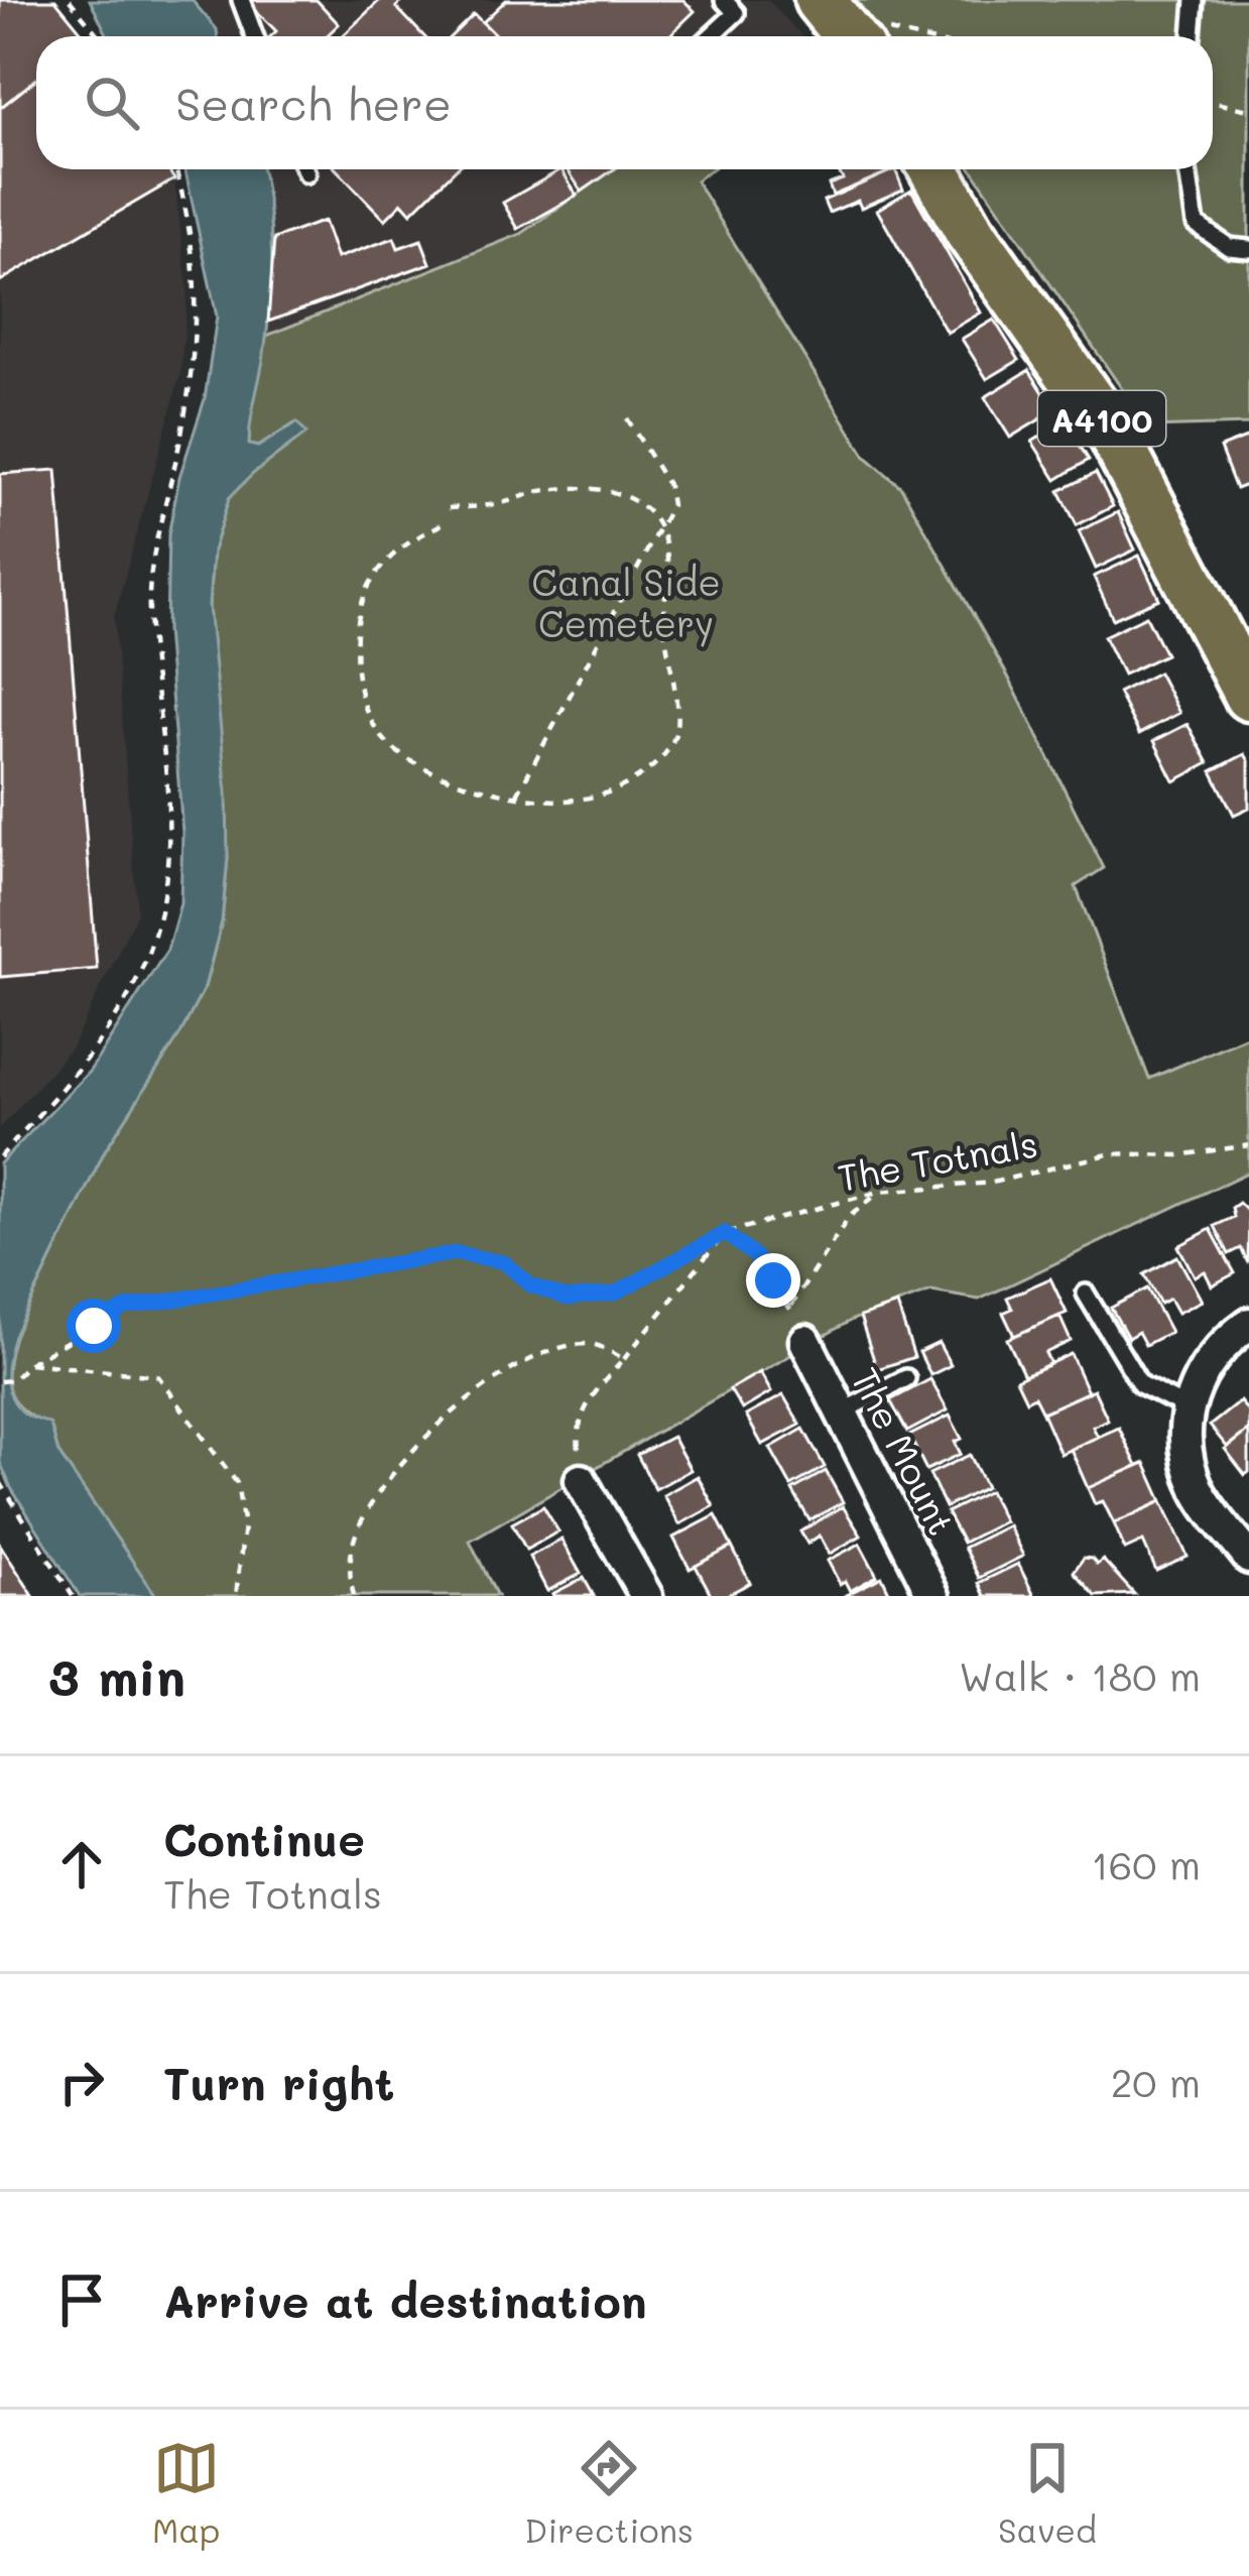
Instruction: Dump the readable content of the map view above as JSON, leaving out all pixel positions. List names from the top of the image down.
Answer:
{
  "streets": {
    "main road": ["A4100"],
    "street": ["The Mount"],
    "path": ["The Totnals"]
  },
  "parks": ["Canal Side Cemetery"],
  "page": {
    "search": "Search here",
    "heading": ["3 min", "Walk · 180 m"],
    "list": [
      ["Continue", "The Totnals", "160 m"],
      ["Turn right", "20 m"],
      "Arrive at destination"
    ],
    "nav": ["Map", "Directions", "Saved"]
  }
}
